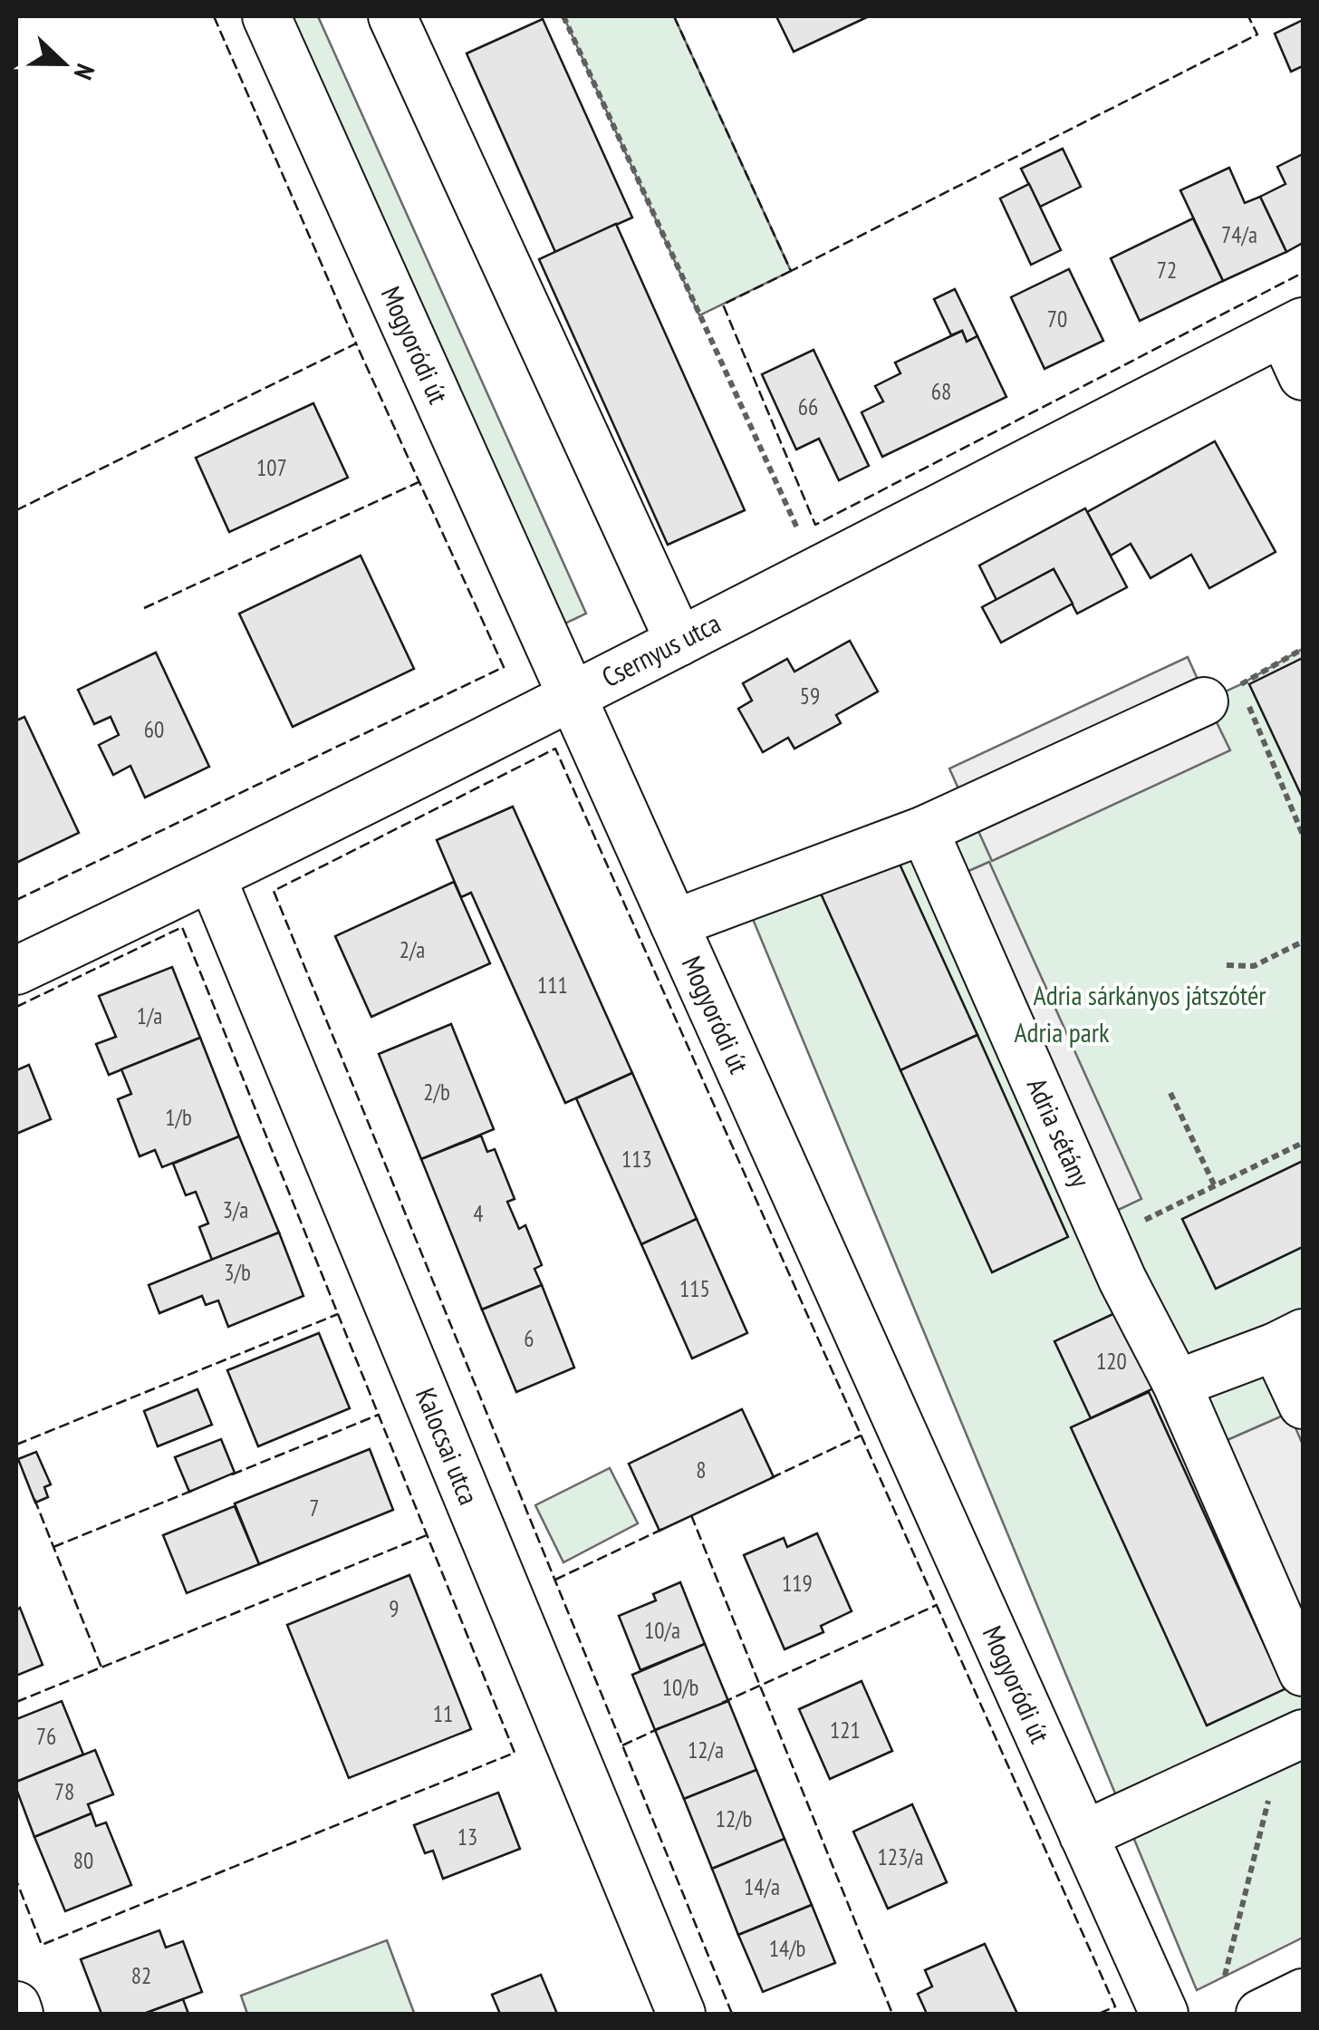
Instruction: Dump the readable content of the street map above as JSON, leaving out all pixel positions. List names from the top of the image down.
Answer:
{
  "streets": {
    "street": [
      "Mogyoródi út",
      "Csernyus utca",
      "Adria sétány",
      "Kalocsai utca"
    ]
  },
  "crossings": [
    ["Mogyoródi út", "Csernyus utca"],
    ["Csernyus utca", "Kalocsai utca"]
  ],
  "parks": ["Adria sárkányos játszótér", "Adria park"],
  "house_numbers": [
    "74/a",
    "72",
    "70",
    "68",
    "66",
    "107",
    "59",
    "60",
    "2/a",
    "111",
    "1/a",
    "2/b",
    "1/b",
    "113",
    "3/a",
    "4",
    "3/b",
    "115",
    "6",
    "120",
    "8",
    "7",
    "119",
    "9",
    "10/a",
    "10/b",
    "11",
    "121",
    "76",
    "12/a",
    "78",
    "12/b",
    "13",
    "123/a",
    "80",
    "14/a",
    "14/b",
    "82"
  ],
  "north": "right"
}
